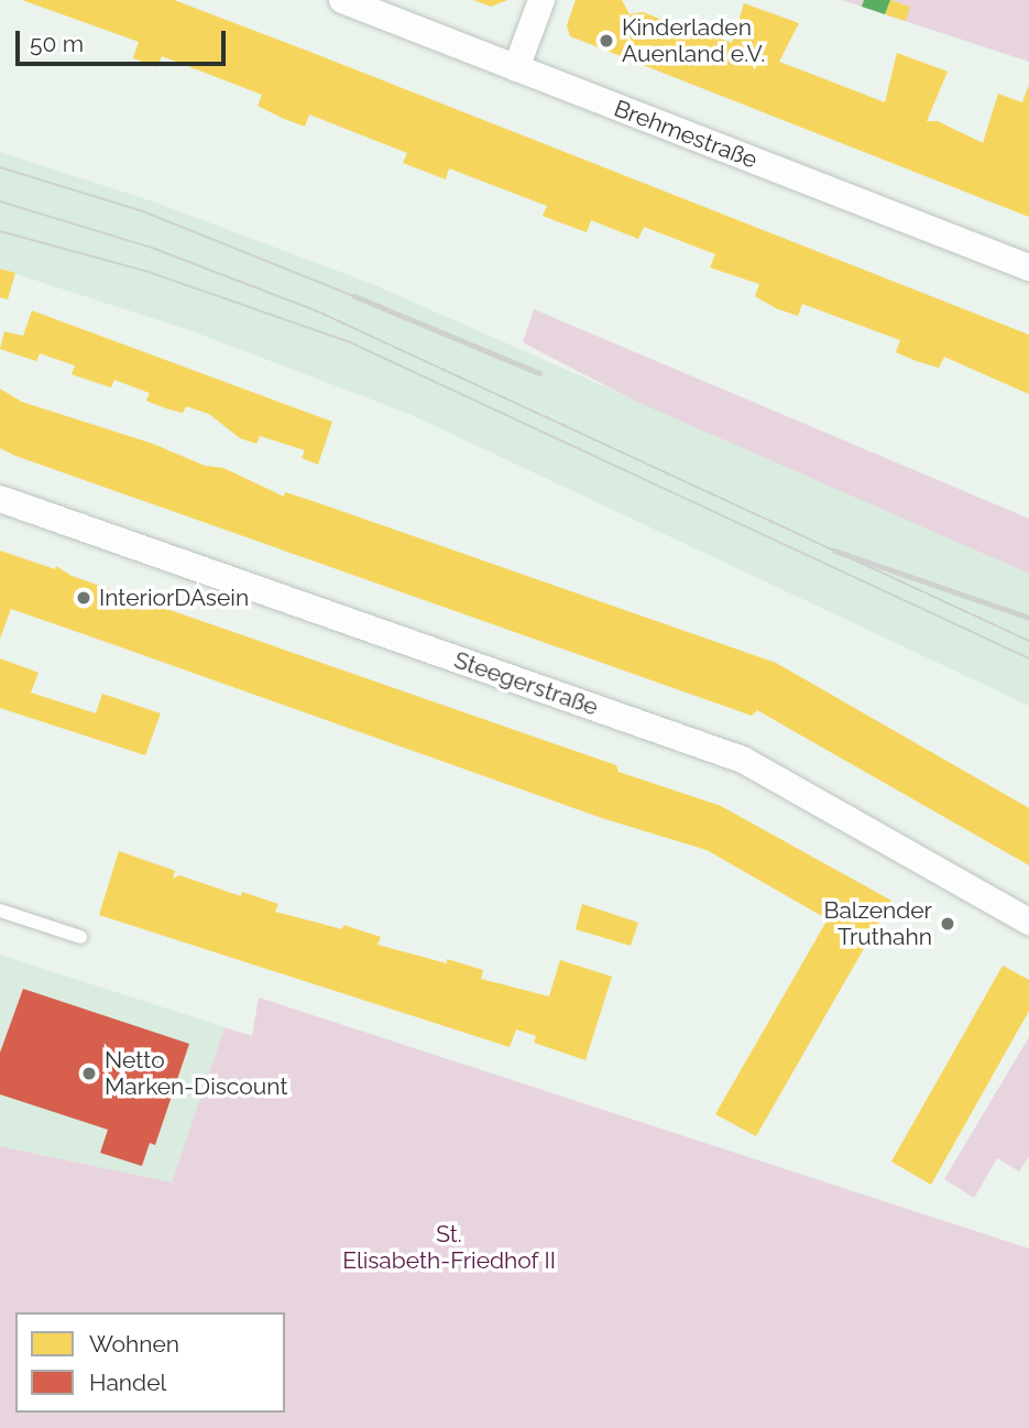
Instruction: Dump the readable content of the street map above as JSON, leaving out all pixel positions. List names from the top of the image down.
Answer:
{
  "streets": {
    "street": ["Brehmestraße", "Steegerstraße"]
  },
  "parks": ["St. Elisabeth-Friedhof II"],
  "places": [
    "Kinderladen Auenland e.V.",
    "InteriorDAsein",
    "Balzender Truthahn",
    "Netto Marken-Discount"
  ],
  "legend": ["Wohnen", "Handel"],
  "scale_bar": "50 m"
}
